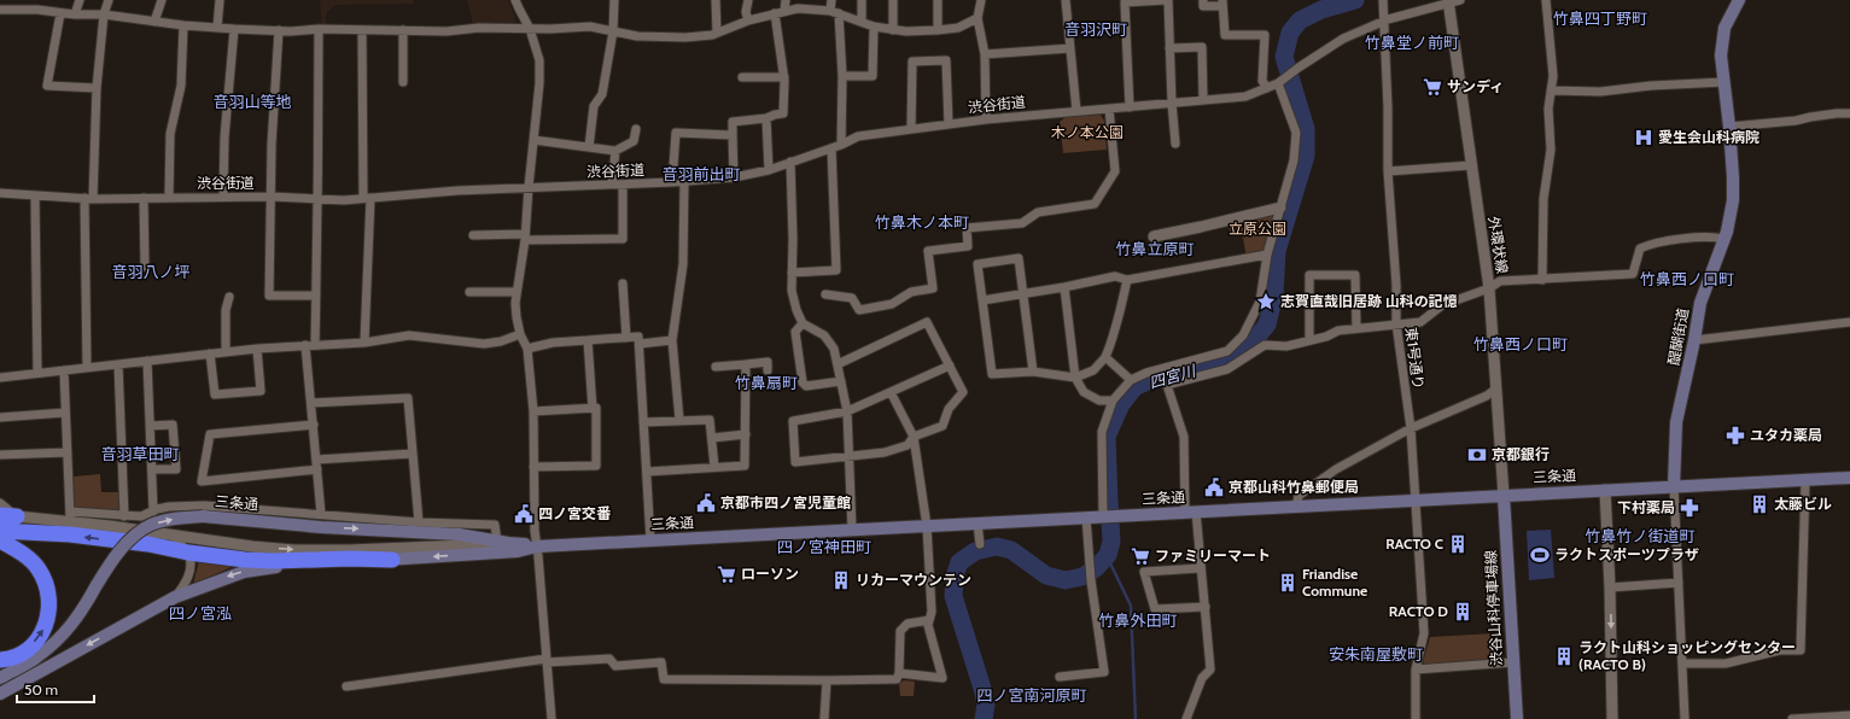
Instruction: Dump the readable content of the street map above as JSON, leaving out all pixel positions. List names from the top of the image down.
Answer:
{
  "streets": {
    "main road": ["醍醐街道", "三条通", "渋谷山科停車場線"],
    "street": ["渋谷街道", "外環状線", "東1号通り"]
  },
  "crossings": [
    ["渋谷街道", "外環状線"],
    ["渋谷街道", "東1号通り"],
    ["外環状線", "三条通"],
    ["外環状線", "渋谷山科停車場線"],
    ["醍醐街道", "三条通"],
    ["東1号通り", "三条通"],
    ["三条通", "渋谷山科停車場線"]
  ],
  "districts": [
    "竹鼻四丁野町",
    "音羽沢町",
    "竹鼻堂ノ前町",
    "音羽山等地",
    "音羽前出町",
    "竹鼻木ノ本町",
    "竹鼻立原町",
    "音羽八ノ坪",
    "竹鼻西ノ口町",
    "竹鼻西ノ口町",
    "竹鼻扇町",
    "音羽草田町",
    "竹鼻竹ノ街道町",
    "四ノ宮神田町",
    "四ノ宮泓",
    "竹鼻外田町",
    "安朱南屋敷町",
    "四ノ宮南河原町"
  ],
  "water": ["四宮川"],
  "parks": ["木ノ本公園", "立原公園"],
  "places": {
    "supermarket": ["サンディ", "ファミリーマート", "ローソン"],
    "hospital": ["愛生会山科病院"],
    "place": ["志賀直哉旧居跡 山科の記憶"],
    "pharmacy": ["ユタカ薬局", "下村薬局"],
    "bank": ["京都銀行"],
    "public building": ["京都山科竹鼻郵便局", "京都市四ノ宮児童館", "四ノ宮交番"],
    "building": [
      "太藤ビル",
      "RACTO C",
      "リカーマウンテン",
      "Friandise Commune",
      "RACTO D",
      "ラクト山科ショッピングセンター (RACTO B)"
    ],
    "sports": ["ラクトスポーツプラザ"]
  },
  "scale_bar": "50 m"
}
